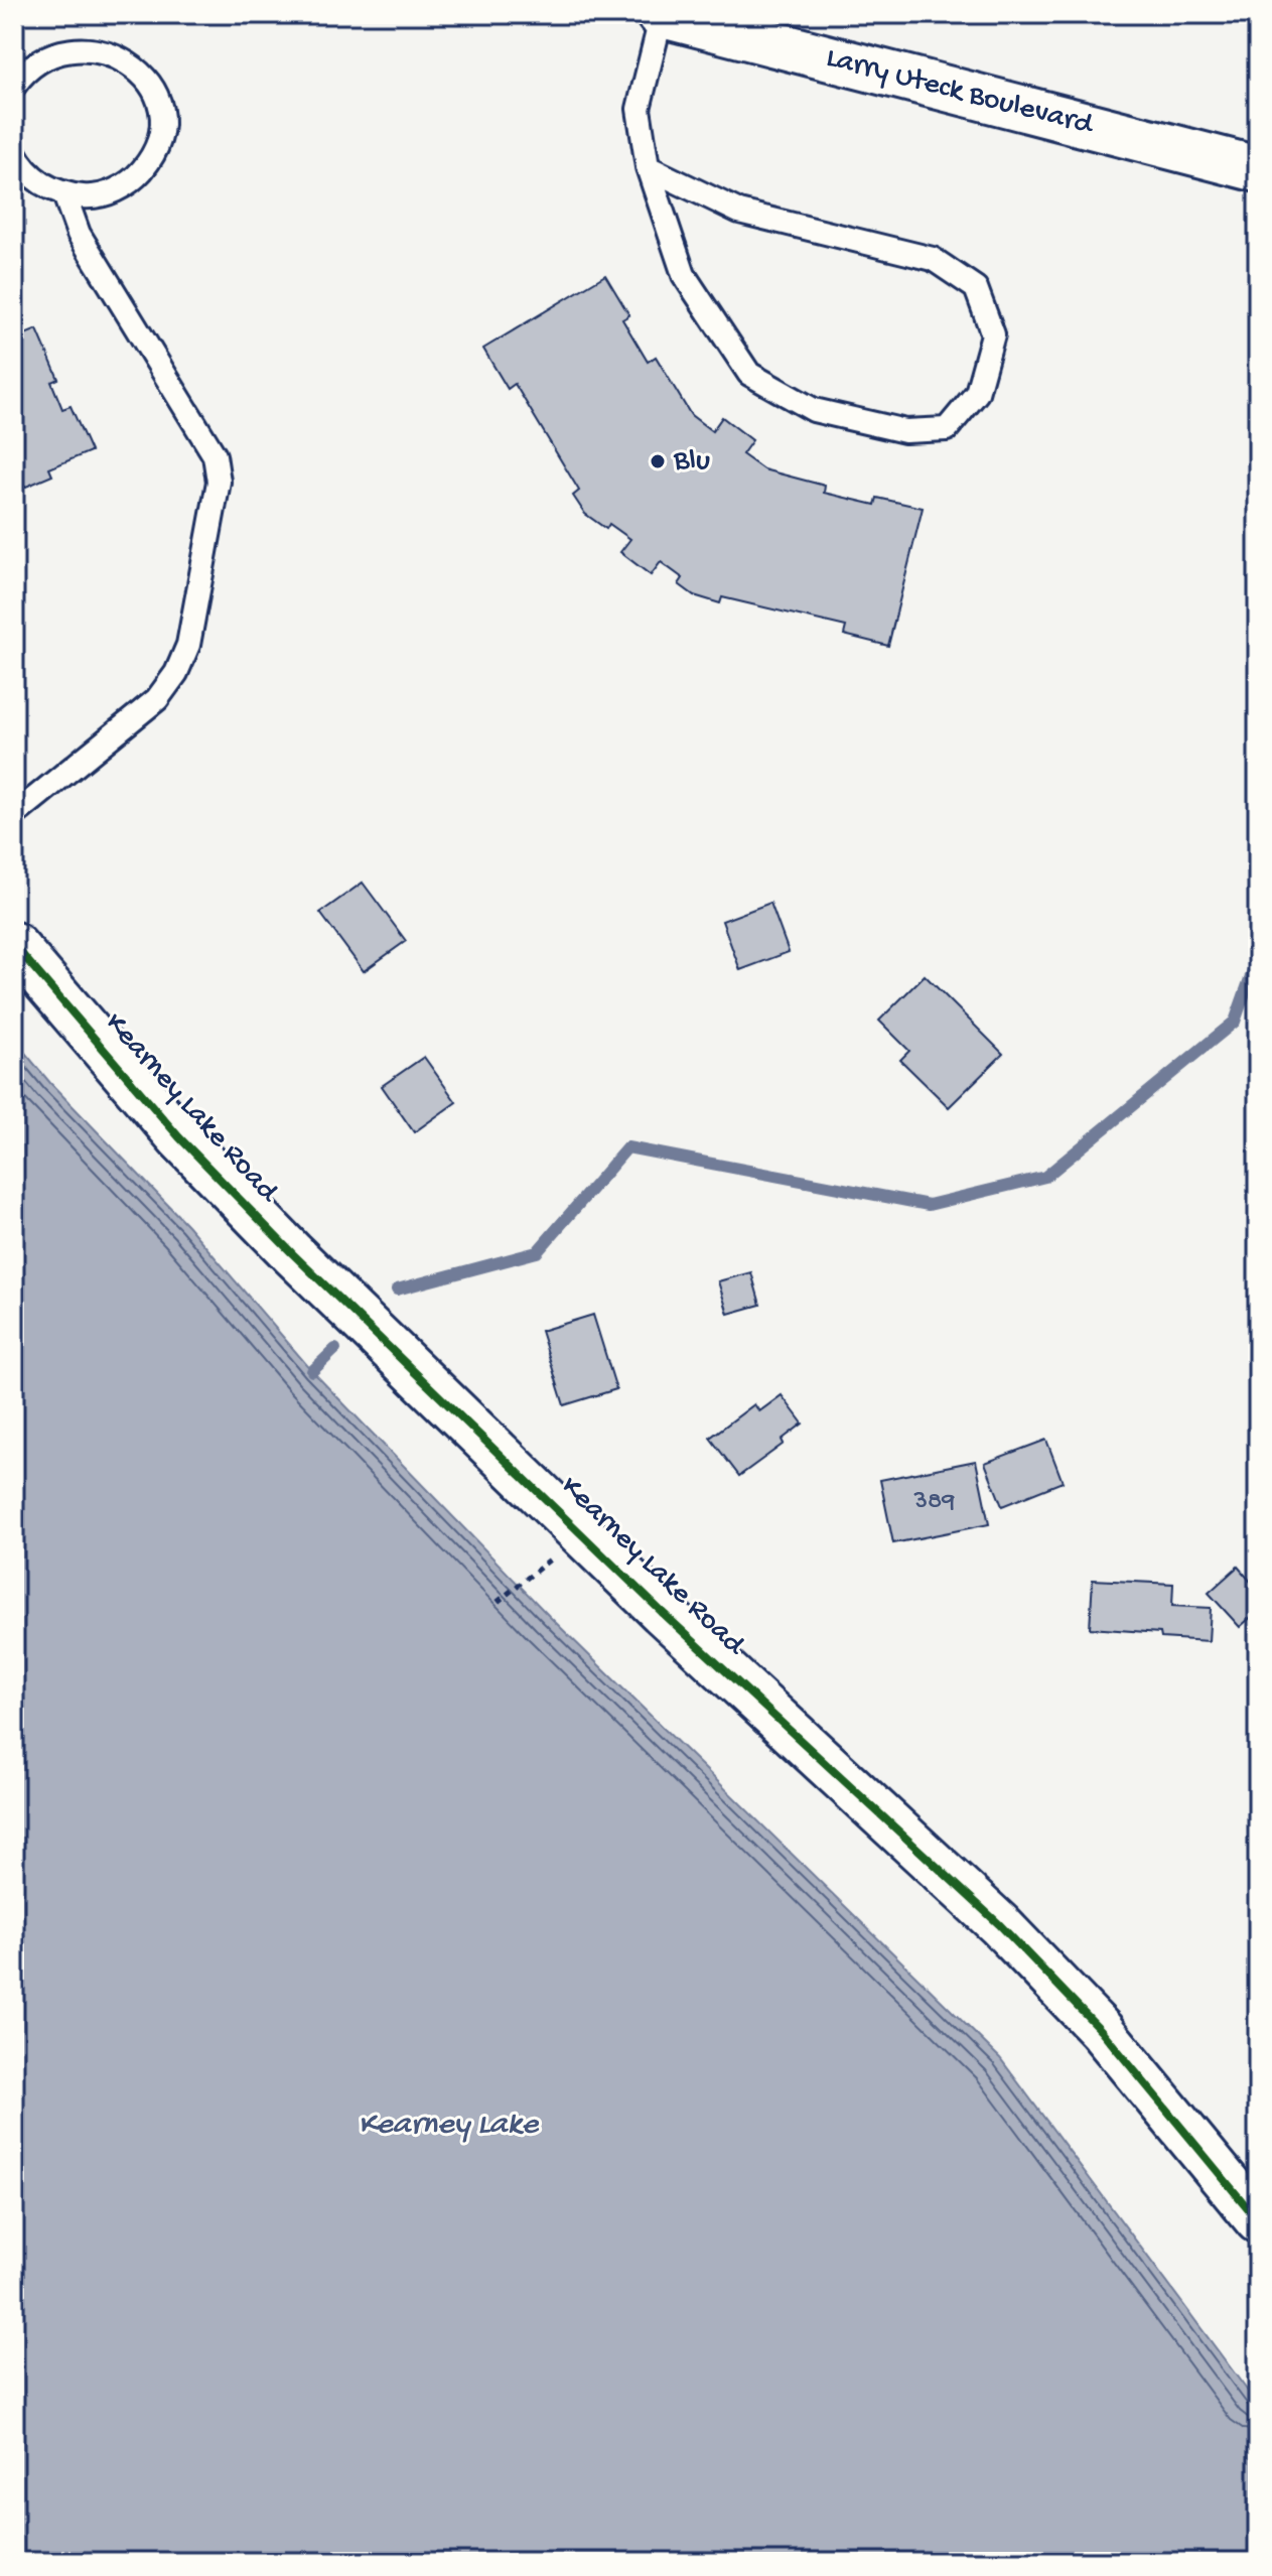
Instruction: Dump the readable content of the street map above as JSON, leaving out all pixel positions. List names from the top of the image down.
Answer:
{
  "streets": {
    "main road": ["Larry Uteck Boulevard", "Kearney Lake Road"]
  },
  "water": ["Kearney Lake"],
  "places": ["Blu"],
  "house_numbers": ["389"]
}
